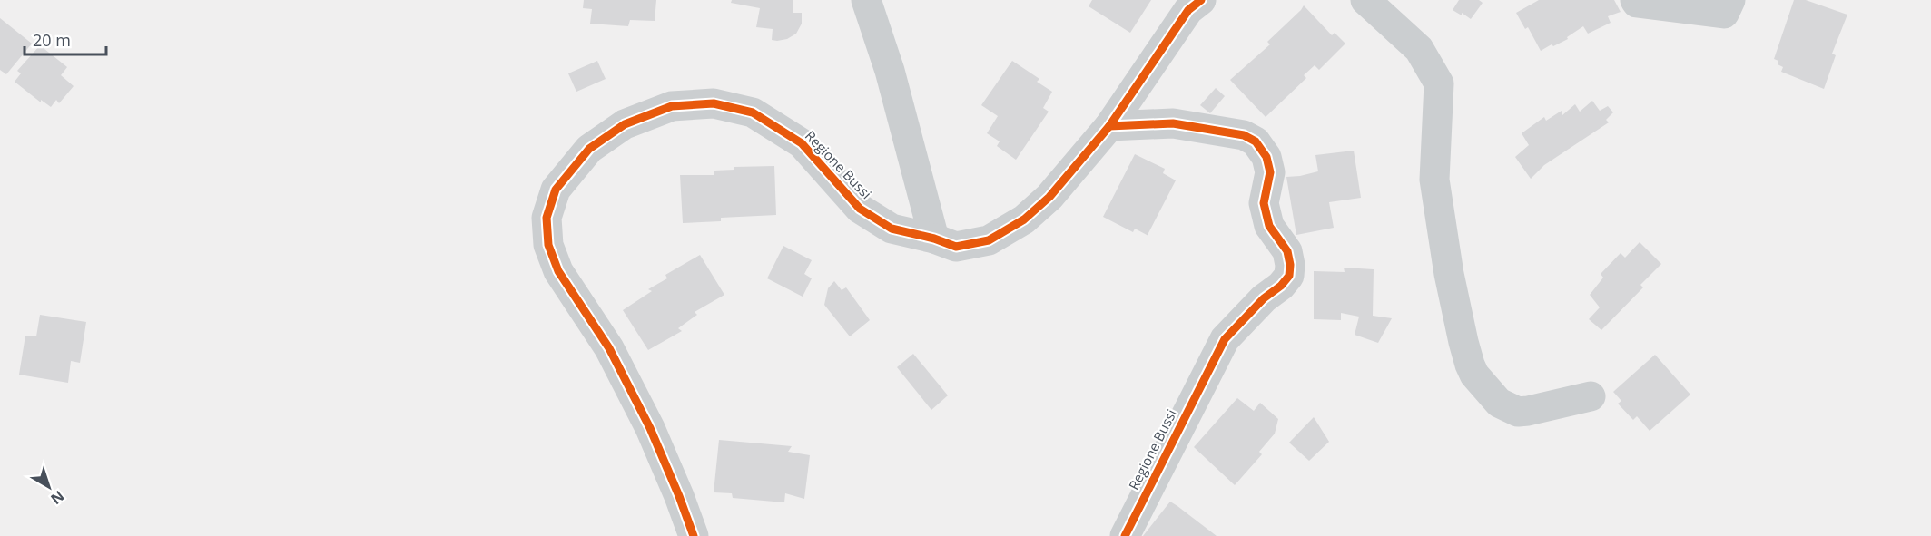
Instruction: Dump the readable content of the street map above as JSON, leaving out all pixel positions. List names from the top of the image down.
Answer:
{
  "streets": {
    "street": ["Regione Bussi"]
  },
  "scale_bar": "20 m",
  "north": "bottom right"
}
